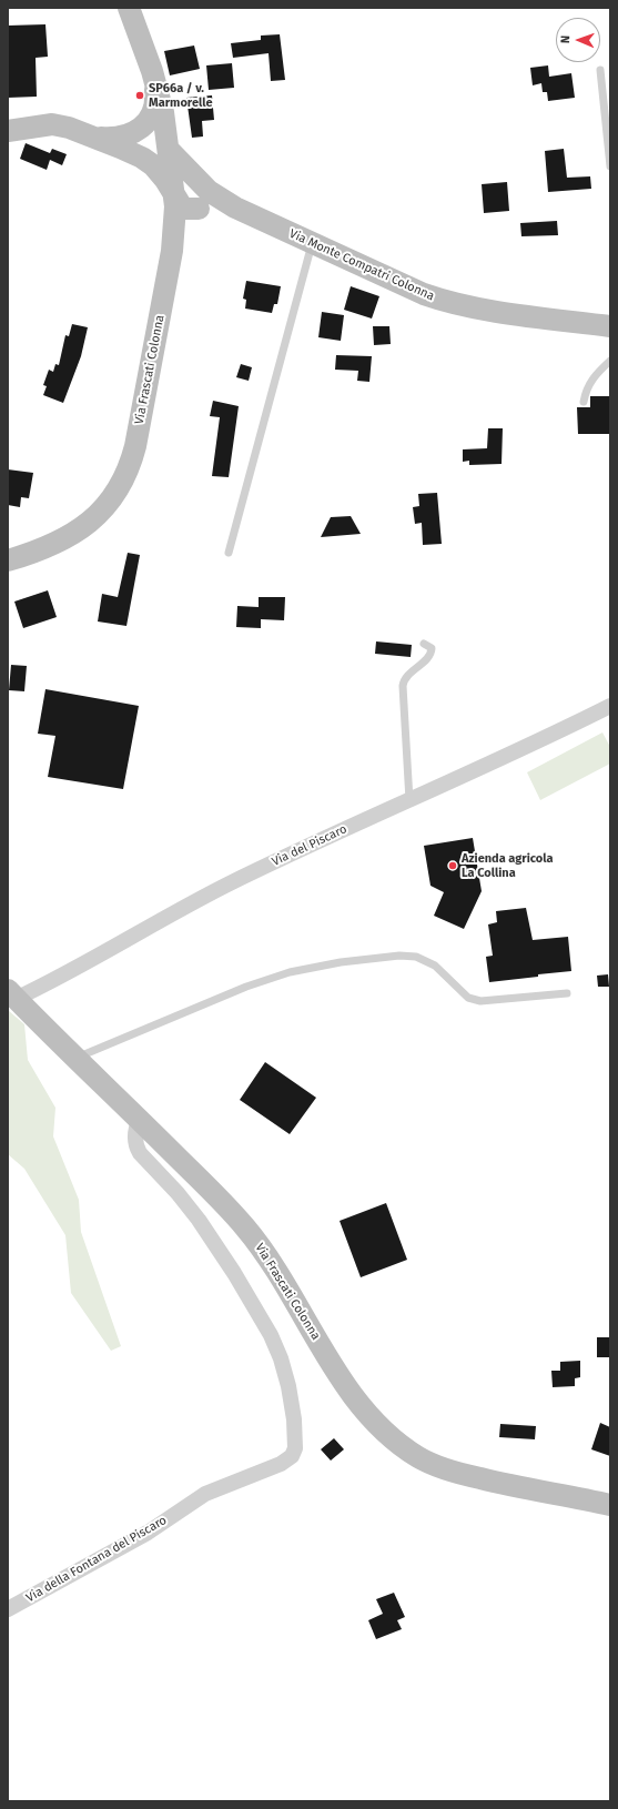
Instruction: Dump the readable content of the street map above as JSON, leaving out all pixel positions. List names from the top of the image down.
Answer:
{
  "streets": {
    "street": [
      "Via Monte Compatri Colonna",
      "Via Frascati Colonna",
      "Via del Piscaro",
      "Via della Fontana del Piscaro"
    ]
  },
  "crossings": [
    ["Via Frascati Colonna", "Via del Piscaro"],
    ["Via Frascati Colonna", "Via della Fontana del Piscaro"]
  ],
  "places": ["SP66a / v. Marmorelle", "Azienda agricola La Collina"],
  "north": "left"
}
